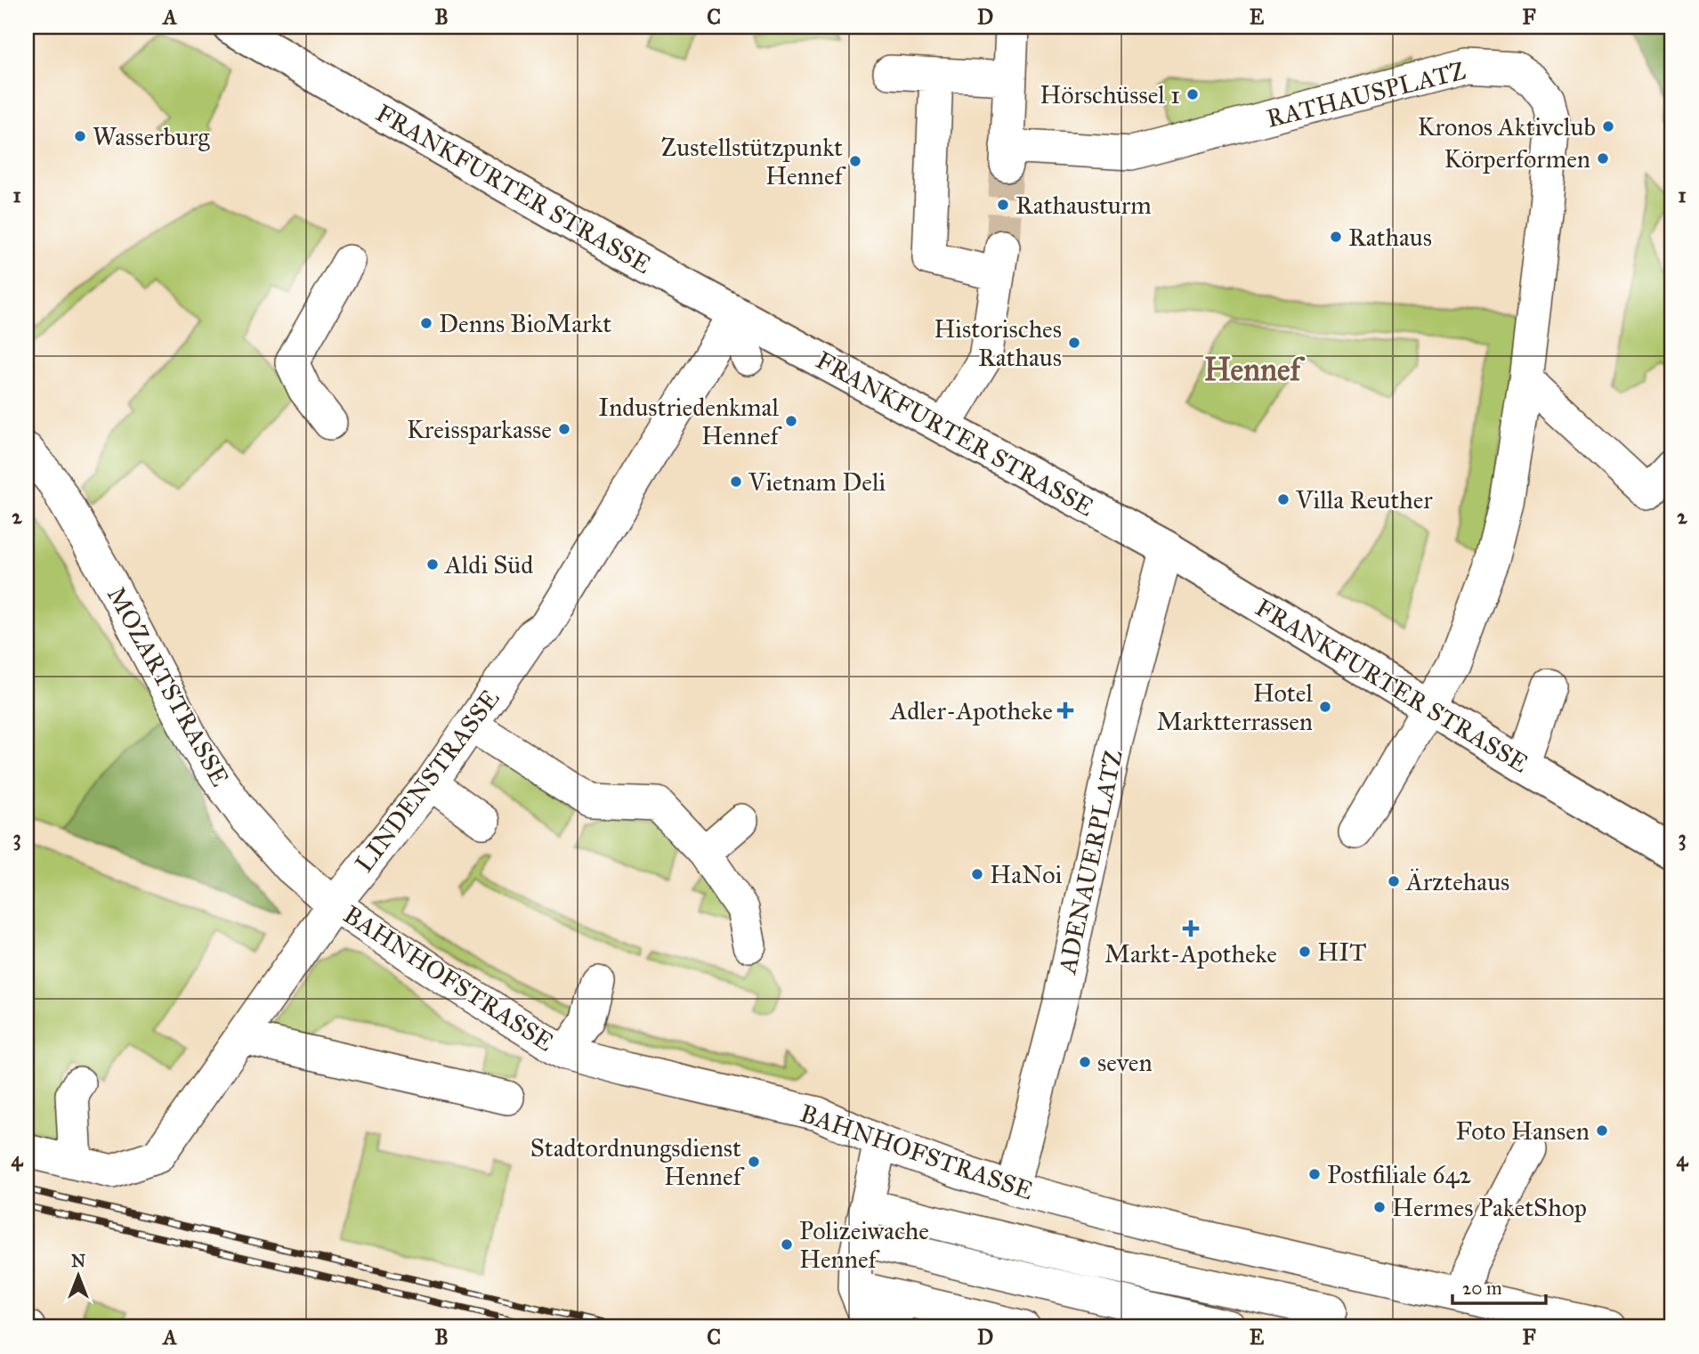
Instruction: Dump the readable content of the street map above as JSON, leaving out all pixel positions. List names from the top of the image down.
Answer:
{
  "streets": {
    "main road": ["FRANKFURTER STRASSE"],
    "street": [
      "RATHAUSPLATZ",
      "MOZARTSTRASSE",
      "LINDENSTRASSE",
      "ADENAUERPLATZ",
      "BAHNHOFSTRASSE"
    ]
  },
  "crossings": [
    ["RATHAUSPLATZ", "FRANKFURTER STRASSE"],
    ["FRANKFURTER STRASSE", "LINDENSTRASSE"],
    ["FRANKFURTER STRASSE", "ADENAUERPLATZ"],
    ["MOZARTSTRASSE", "LINDENSTRASSE"],
    ["MOZARTSTRASSE", "BAHNHOFSTRASSE"],
    ["LINDENSTRASSE", "BAHNHOFSTRASSE"]
  ],
  "districts": ["Hennef"],
  "places": {
    "other": [
      "Hörschüssel 1",
      "Kronos Aktivclub",
      "Wasserburg",
      "Körperformen",
      "Zustellstützpunkt Hennef",
      "Rathausturm",
      "Rathaus",
      "Denns BioMarkt",
      "Historisches Rathaus",
      "Industriedenkmal Hennef",
      "Kreissparkasse",
      "Vietnam Deli",
      "Villa Reuther",
      "Aldi Süd",
      "Hotel Marktterrassen",
      "HaNoi",
      "Ärztehaus",
      "HIT",
      "seven",
      "Foto Hansen",
      "Stadtordnungsdienst Hennef",
      "Postfiliale 642",
      "Hermes PaketShop",
      "Polizeiwache Hennef"
    ],
    "health": ["Adler-Apotheke", "Markt-Apotheke"]
  },
  "scale_bar": "20 m",
  "north": "top",
  "grid": {
    "columns": [
      "A",
      "B",
      "C",
      "D",
      "E",
      "F"
    ],
    "rows": [
      "1",
      "2",
      "3",
      "4"
    ]
  }
}
